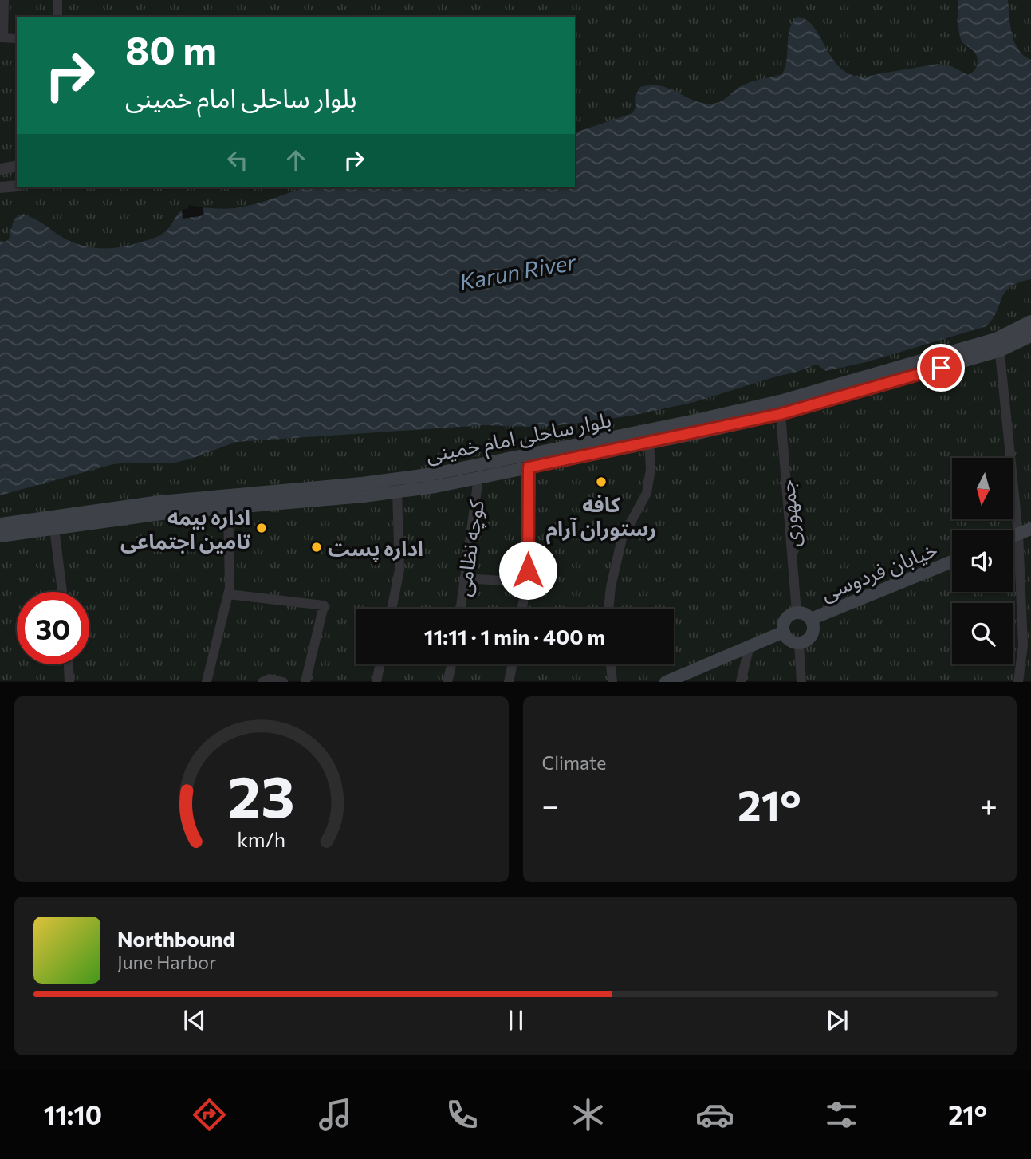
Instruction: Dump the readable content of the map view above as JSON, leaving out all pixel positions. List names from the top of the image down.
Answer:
{
  "streets": {
    "main road": ["بلوار ساحلی امام خمینی", "خیابان فردوسی"],
    "street": ["جمهوری", "کوچه نظامی"]
  },
  "crossings": [
    ["بلوار ساحلی امام خمینی", "جمهوری"],
    ["بلوار ساحلی امام خمینی", "کوچه نظامی"],
    ["جمهوری", "خیابان فردوسی"]
  ],
  "water": ["Karun River"],
  "places": ["کافه رستوران آرام", "اداره بیمه تامین اجتماعی", "اداره پست"],
  "north": "bottom",
  "page": {
    "turn": ["80 m", "بلوار ساحلی امام خمینی"],
    "limit": "30",
    "trip": "11:11 · 1 min · 400 m",
    "tile": "Climate",
    "heat": ["−", "21°", "+"],
    "song": ["Northbound", "June Harbor"],
    "tabs": ["11:10", "21°"],
    "gauge": ["23", "km/h"]
  }
}
